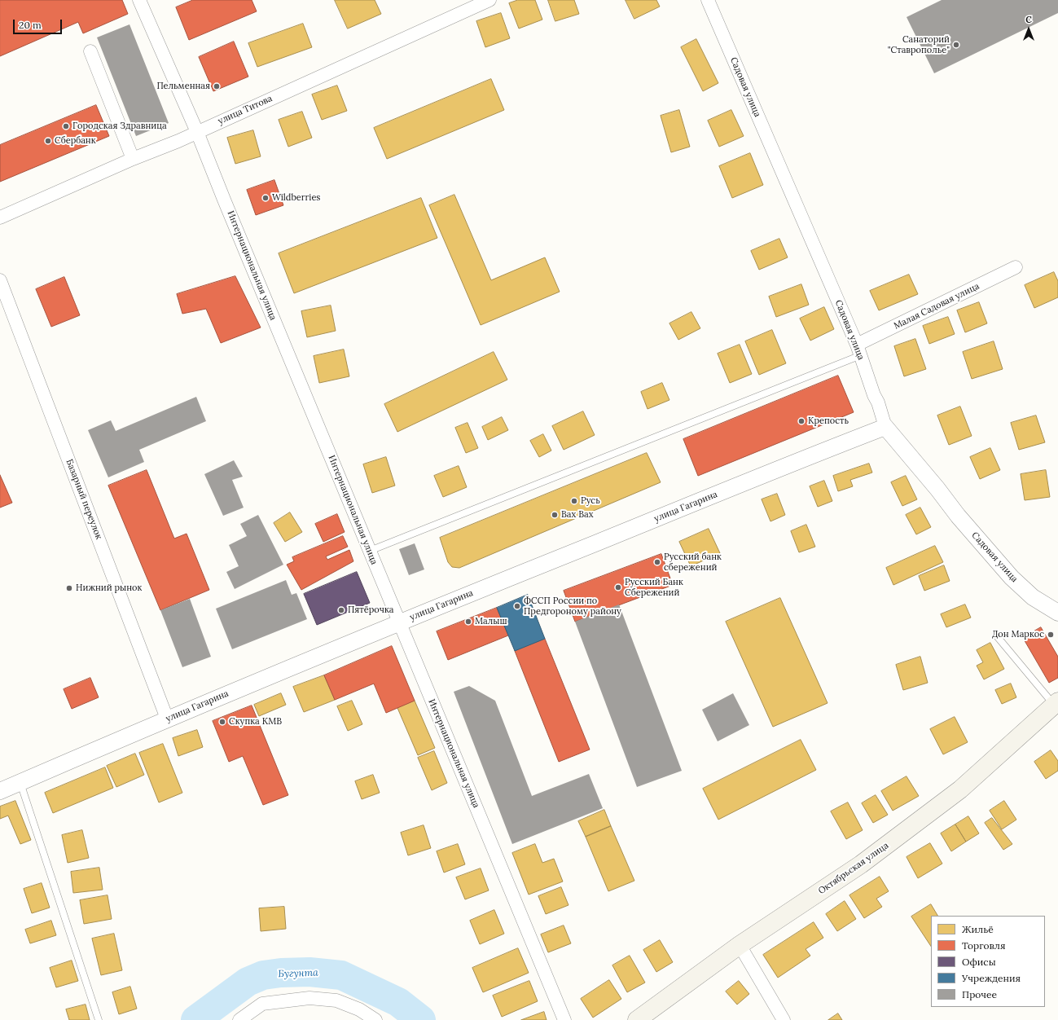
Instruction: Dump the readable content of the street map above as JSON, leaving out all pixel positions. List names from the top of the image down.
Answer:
{
  "streets": {
    "main road": ["Октябрьская улица"],
    "street": [
      "Садовая улица",
      "улица Титова",
      "Интернациональная улица",
      "Малая Садовая улица",
      "Базарный переулок",
      "улица Гагарина"
    ]
  },
  "crossings": [
    ["Садовая улица", "Малая Садовая улица"],
    ["Садовая улица", "улица Гагарина"],
    ["улица Титова", "Интернациональная улица"],
    ["Интернациональная улица", "улица Гагарина"],
    ["Базарный переулок", "улица Гагарина"]
  ],
  "water": ["Бугунта"],
  "places": [
    "Санаторий \"Ставрополье\"",
    "Пельменная",
    "Городская Здравница",
    "Сбербанк",
    "Wildberries",
    "Крепость",
    "Русь",
    "Вах Вах",
    "Русский банк сбережений",
    "Русский Банк Сбережений",
    "Нижний рынок",
    "ФССП России по Предгороному району",
    "Пятёрочка",
    "Малыш",
    "Дон Маркос",
    "Скупка КМВ"
  ],
  "legend": [
    "Жильё",
    "Торговля",
    "Офисы",
    "Учреждения",
    "Прочее"
  ],
  "scale_bar": "20 m",
  "north": "top"
}
